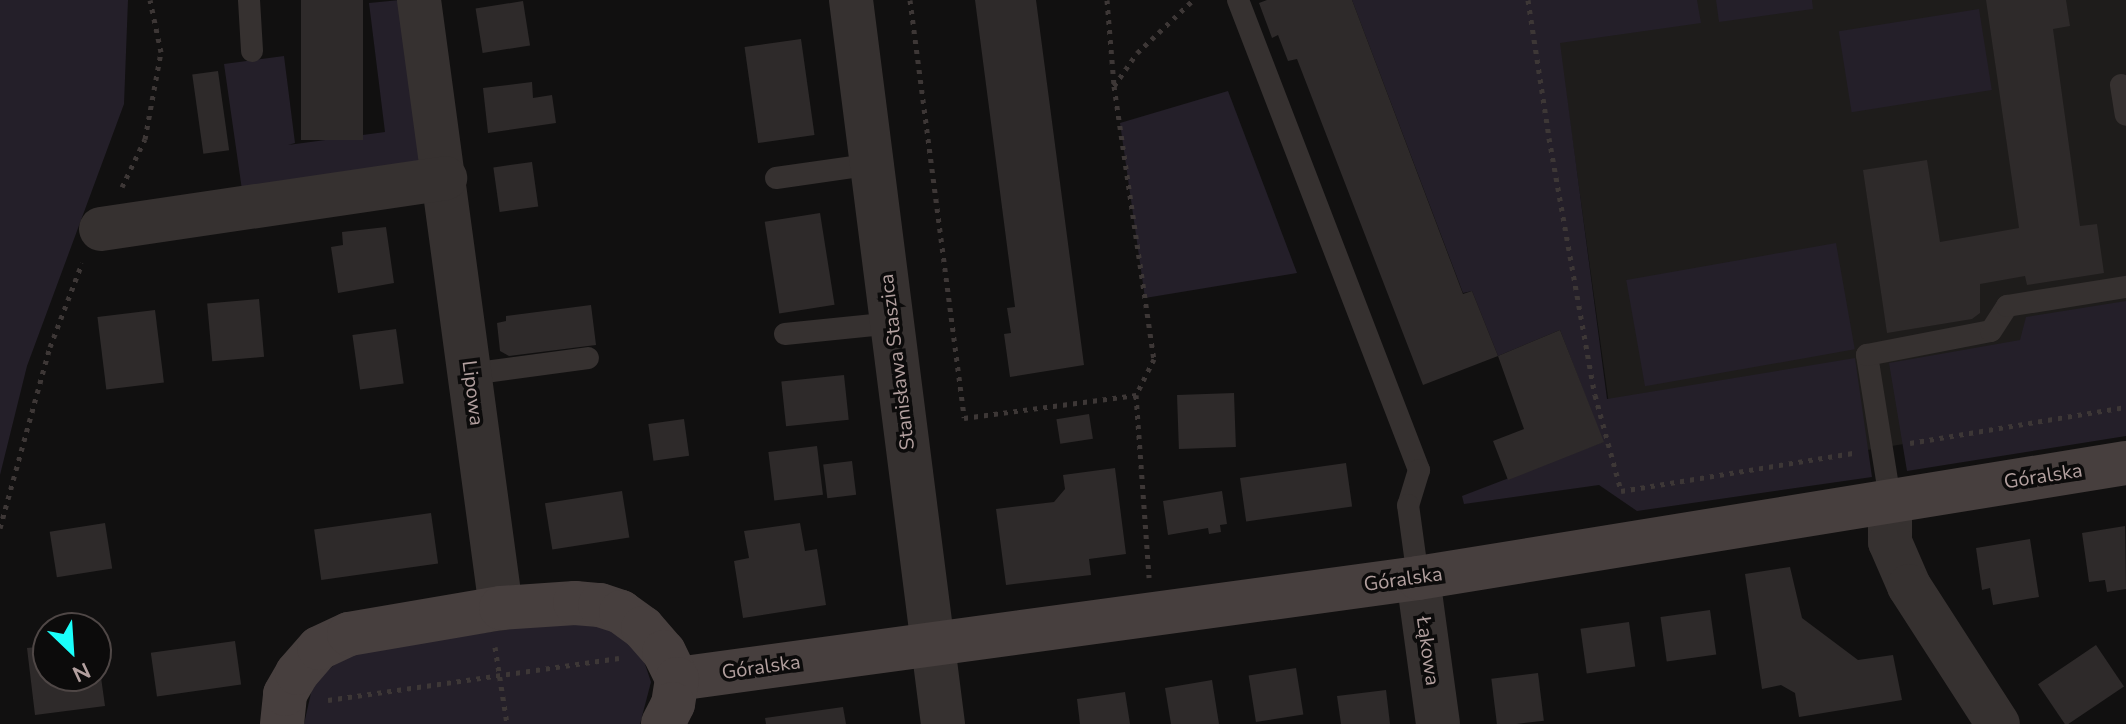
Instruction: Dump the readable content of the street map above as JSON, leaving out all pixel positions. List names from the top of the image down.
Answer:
{
  "streets": {
    "street": [
      "Stanisława Staszica",
      "Lipowa",
      "Góralska",
      "Łąkowa"
    ]
  },
  "crossings": [
    ["Stanisława Staszica", "Góralska"],
    ["Góralska", "Łąkowa"]
  ],
  "north": "bottom right"
}
